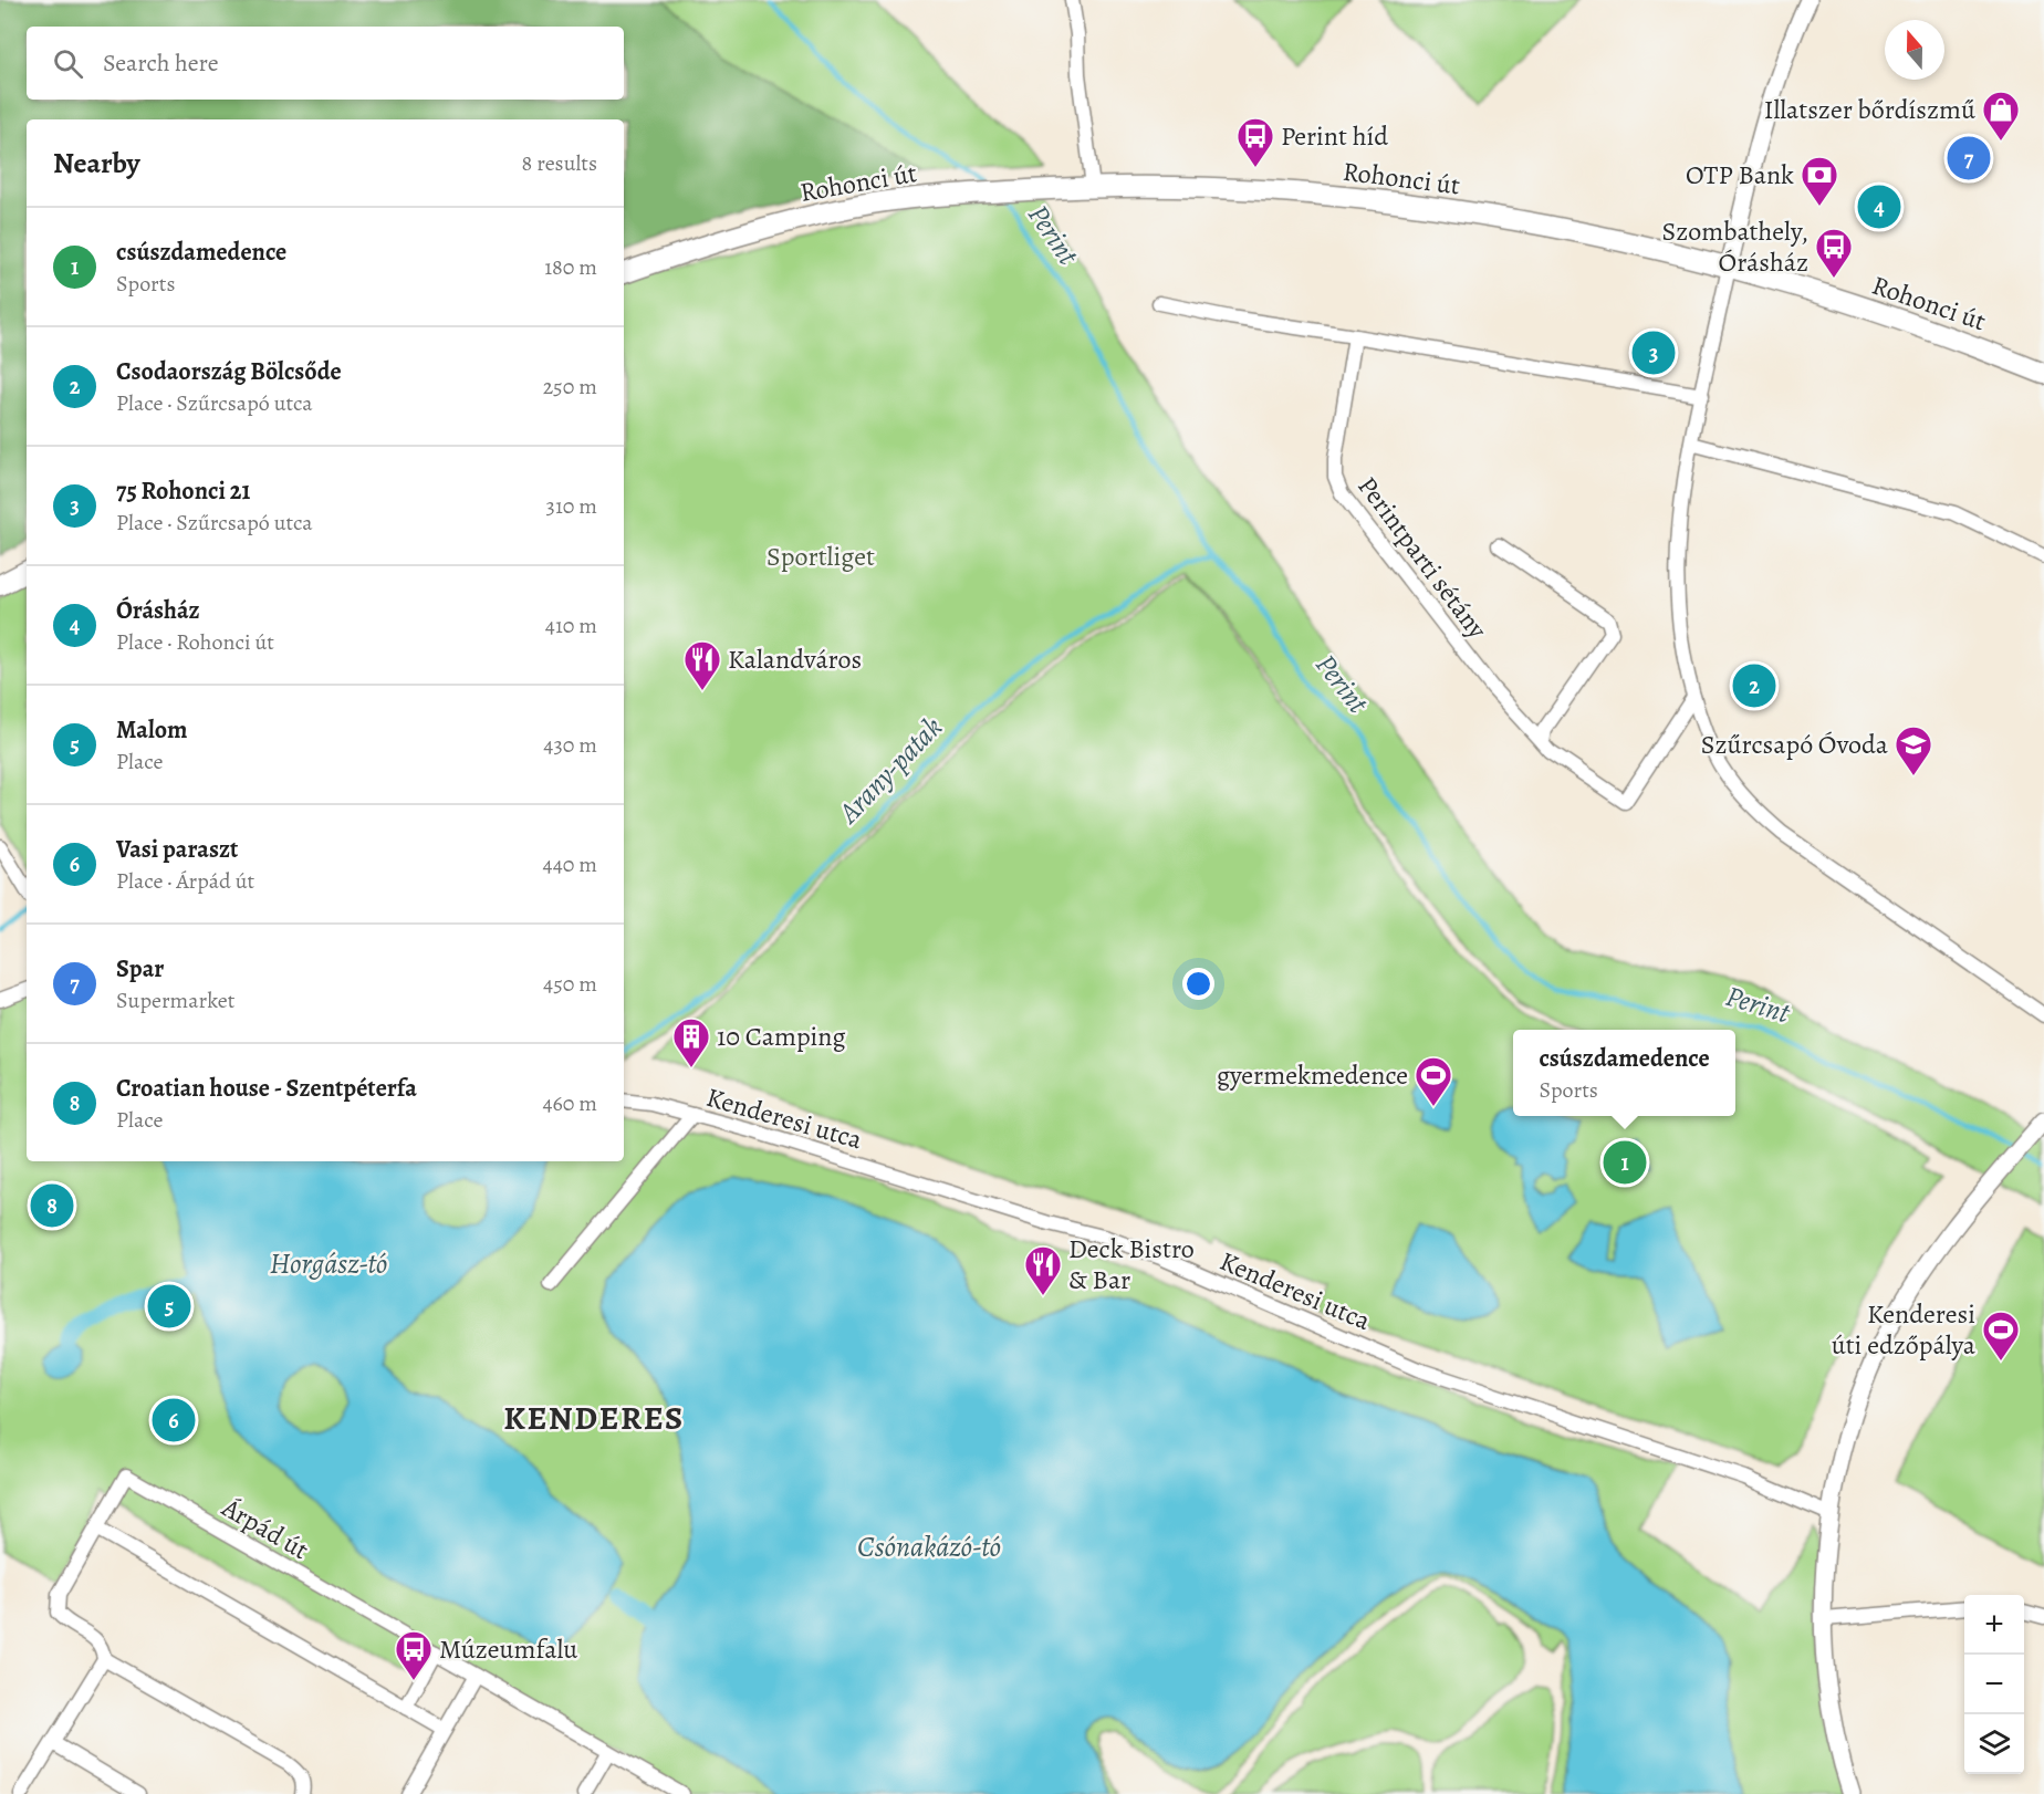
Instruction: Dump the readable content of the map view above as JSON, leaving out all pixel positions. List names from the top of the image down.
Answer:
{
  "streets": {
    "main road": ["Rohonci út"],
    "street": ["Perintparti sétány", "Kenderesi utca", "Árpád út"]
  },
  "districts": ["KENDERES"],
  "water": [
    "Perint",
    "Arany-patak",
    "Horgász-tó",
    "Csónakázó-tó"
  ],
  "parks": ["Sportliget"],
  "places": {
    "shop": ["Illatszer bőrdíszmű"],
    "bus stop": ["Perint híd", "Szombathely, Órásház", "Múzeumfalu"],
    "bank": ["OTP Bank"],
    "restaurant": ["Kalandváros", "Deck Bistro & Bar"],
    "school or university": ["Szűrcsapó Óvoda"],
    "building": ["10 Camping"],
    "sports": ["gyermekmedence", "Kenderesi úti edzőpálya"]
  },
  "north": "top",
  "page": {
    "search": "Search here",
    "heading": ["Nearby", "8 results"],
    "pins": [
      "7",
      "4",
      "3",
      "2",
      "1",
      "8",
      "5",
      "6"
    ],
    "list": [
      {
        "mark": "1",
        "name": "csúszdamedence",
        "note": "Sports",
        "value": "180 m"
      },
      {
        "mark": "2",
        "name": "Csodaország Bölcsőde",
        "note": "Place · Szűrcsapó utca",
        "value": "250 m"
      },
      {
        "mark": "3",
        "name": "75 Rohonci 21",
        "note": "Place · Szűrcsapó utca",
        "value": "310 m"
      },
      {
        "mark": "4",
        "name": "Órásház",
        "note": "Place · Rohonci út",
        "value": "410 m"
      },
      {
        "mark": "5",
        "name": "Malom",
        "note": "Place",
        "value": "430 m"
      },
      {
        "mark": "6",
        "name": "Vasi paraszt",
        "note": "Place · Árpád út",
        "value": "440 m"
      },
      {
        "mark": "7",
        "name": "Spar",
        "note": "Supermarket",
        "value": "450 m"
      },
      {
        "mark": "8",
        "name": "Croatian house - Szentpéterfa",
        "note": "Place",
        "value": "460 m"
      }
    ],
    "popup": ["csúszdamedence", "Sports"],
    "map_buttons": ["+", "−"]
  }
}
